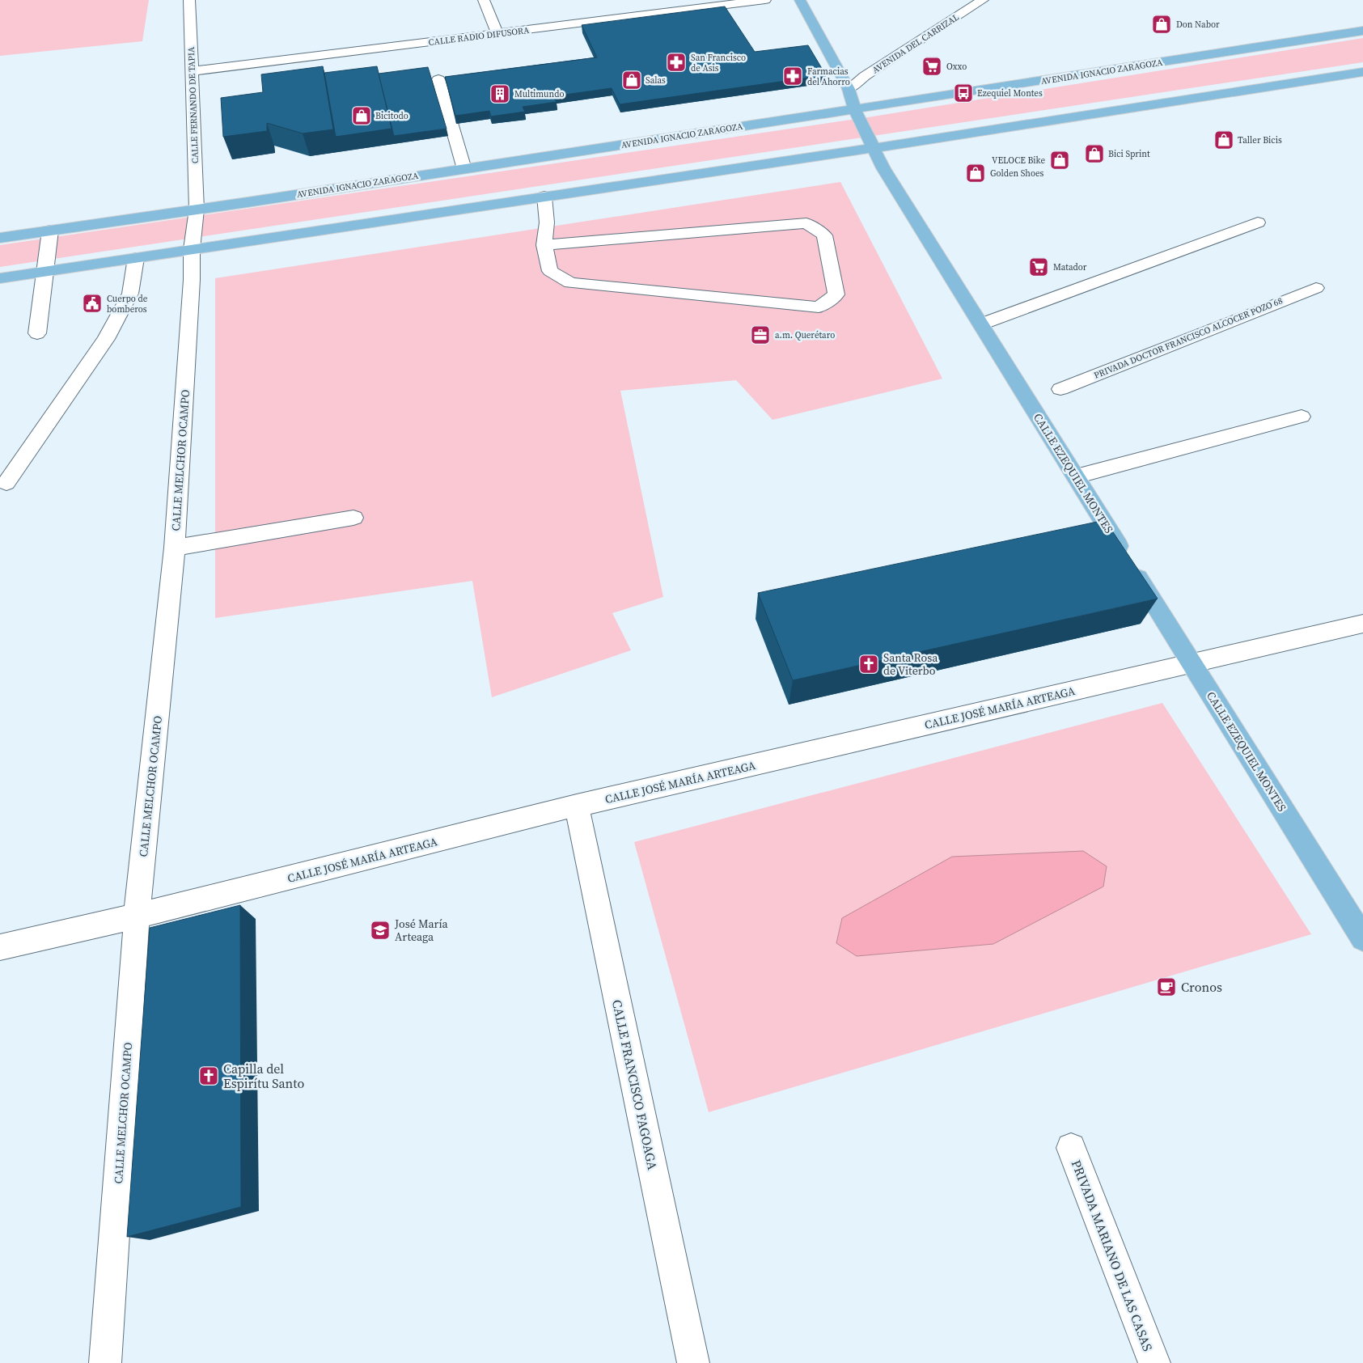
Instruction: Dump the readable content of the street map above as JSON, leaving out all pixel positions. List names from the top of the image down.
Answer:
{
  "streets": {
    "main road": ["AVENIDA IGNACIO ZARAGOZA", "CALLE EZEQUIEL MONTES"],
    "street": [
      "CALLE RADIO DIFUSORA",
      "AVENIDA DEL CARRIZAL",
      "CALLE FERNANDO DE TAPIA",
      "PRIVADA DOCTOR FRANCISCO ALCOCER POZO 68",
      "CALLE MELCHOR OCAMPO",
      "CALLE JOSÉ MARÍA ARTEAGA",
      "CALLE FRANCISCO FAGOAGA",
      "PRIVADA MARIANO DE LAS CASAS"
    ]
  },
  "crossings": [
    ["CALLE RADIO DIFUSORA", "CALLE FERNANDO DE TAPIA"],
    ["AVENIDA DEL CARRIZAL", "CALLE EZEQUIEL MONTES"],
    ["AVENIDA IGNACIO ZARAGOZA", "CALLE FERNANDO DE TAPIA"],
    ["AVENIDA IGNACIO ZARAGOZA", "CALLE MELCHOR OCAMPO"],
    ["AVENIDA IGNACIO ZARAGOZA", "CALLE EZEQUIEL MONTES"],
    ["CALLE FERNANDO DE TAPIA", "CALLE MELCHOR OCAMPO"],
    ["CALLE MELCHOR OCAMPO", "CALLE JOSÉ MARÍA ARTEAGA"],
    ["CALLE EZEQUIEL MONTES", "CALLE JOSÉ MARÍA ARTEAGA"],
    ["CALLE JOSÉ MARÍA ARTEAGA", "CALLE FRANCISCO FAGOAGA"]
  ],
  "places": {
    "shop": [
      "Don Nabor",
      "Salas",
      "Bicitodo",
      "Taller Bicis",
      "Bici Sprint",
      "VELOCE Bike",
      "Golden Shoes"
    ],
    "pharmacy": ["San Francisco de Asis", "Farmacias del Ahorro"],
    "supermarket": ["Oxxo", "Matador"],
    "bus stop": ["Ezequiel Montes"],
    "building": ["Multimundo"],
    "public building": ["Cuerpo de bomberos"],
    "office": ["a.m. Querétaro"],
    "church": ["Santa Rosa de Viterbo", "Capilla del Espirítu Santo"],
    "school or university": ["José María Arteaga"],
    "cafe": ["Cronos"]
  }
}
